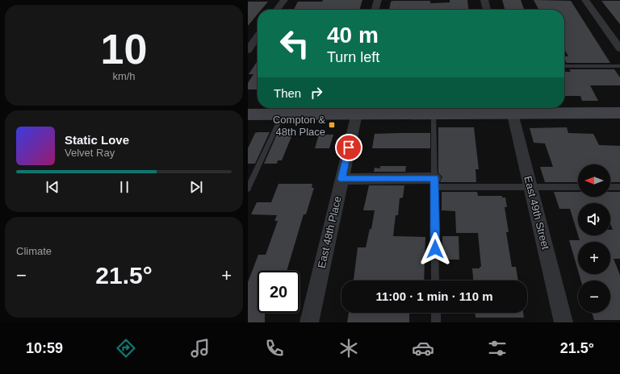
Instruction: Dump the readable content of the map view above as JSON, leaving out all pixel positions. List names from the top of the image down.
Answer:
{
  "streets": {
    "street": ["East 49th Street", "East 48th Place"]
  },
  "places": {
    "transit": ["Compton & 48th Place"]
  },
  "north": "left",
  "page": {
    "tile": [
      ["10", "km/h"],
      "Climate"
    ],
    "turn": ["40 m", "Turn left"],
    "then": "Then",
    "song": ["Static Love", "Velvet Ray"],
    "map_buttons": ["+", "−"],
    "heat": ["−", "21.5°", "+"],
    "limit": "20",
    "trip": "11:00 · 1 min · 110 m",
    "tabs": ["10:59", "21.5°"]
  }
}
